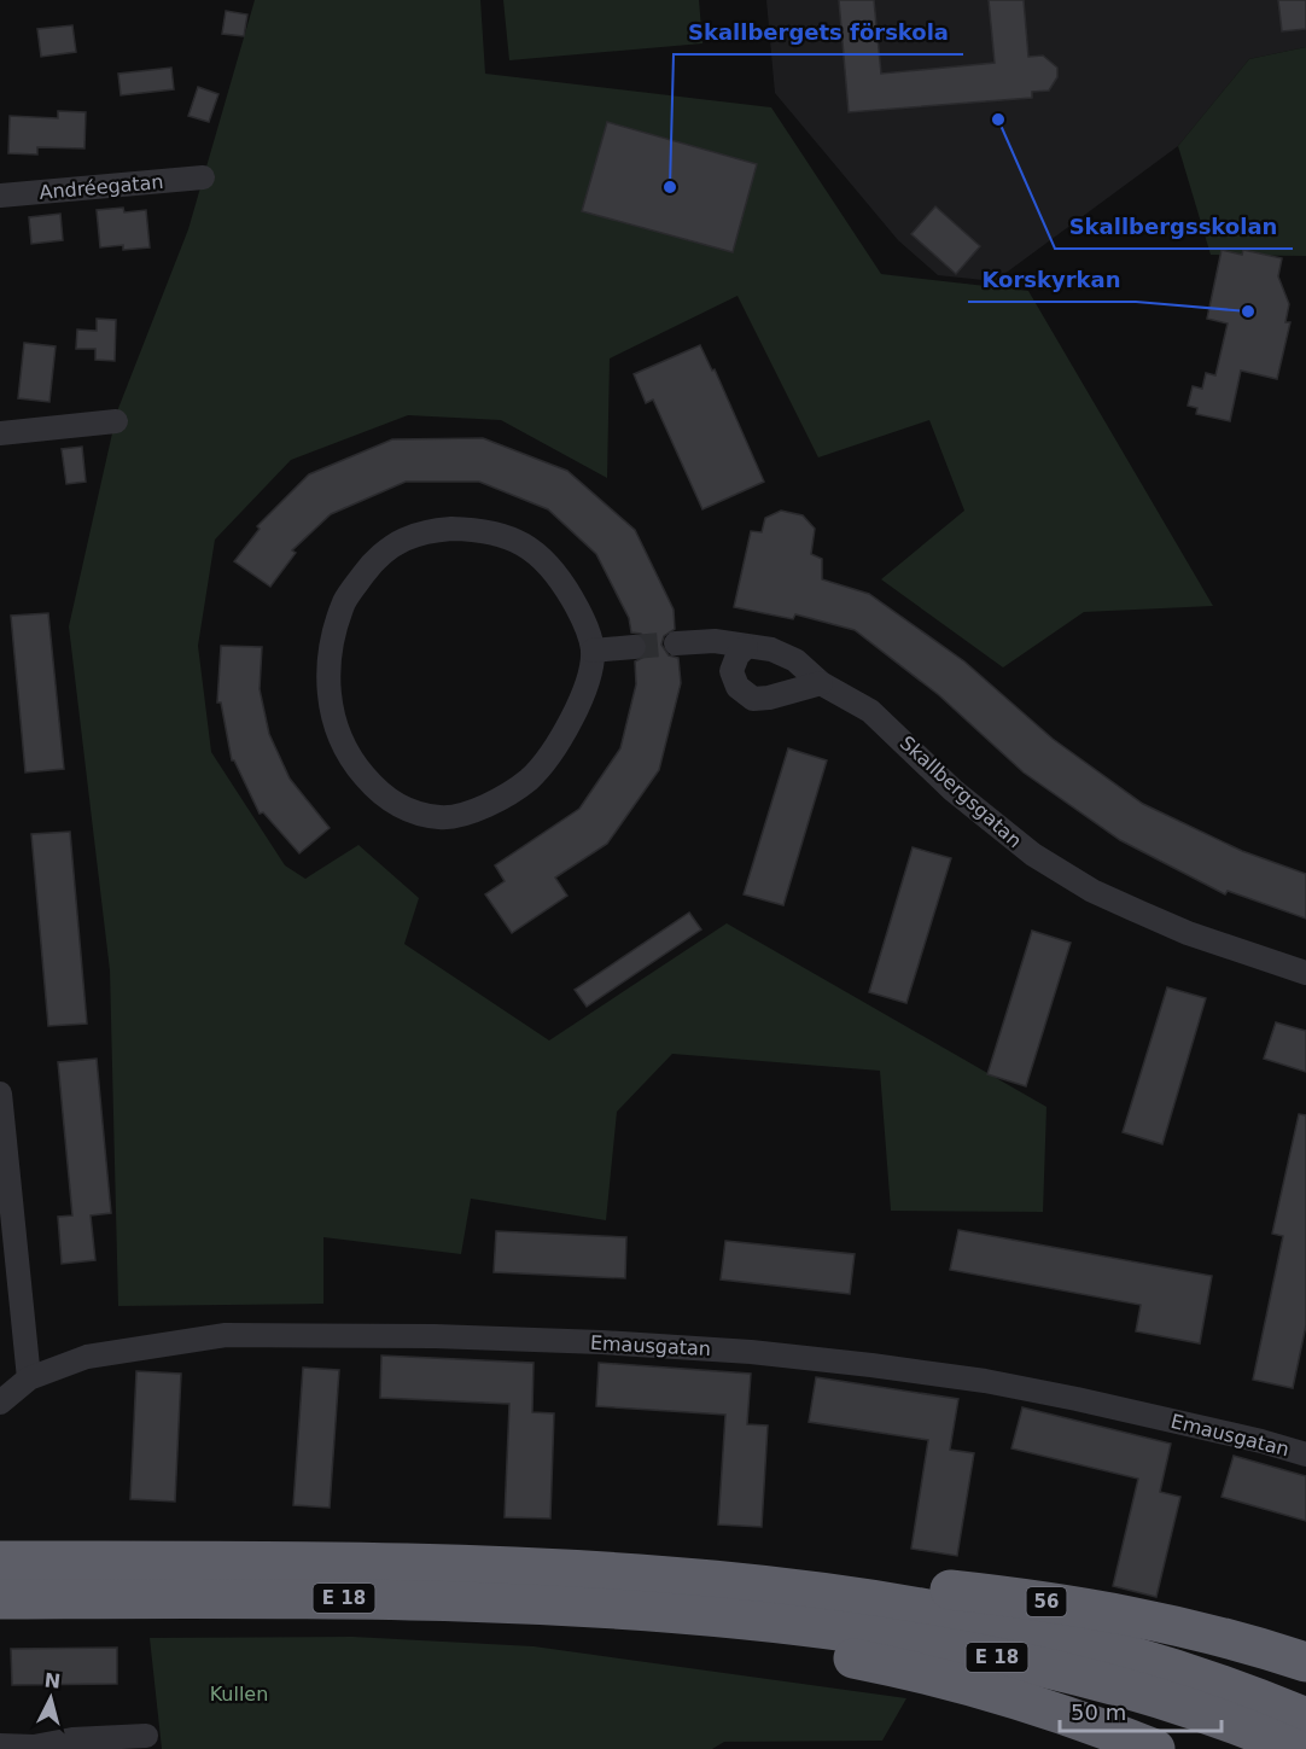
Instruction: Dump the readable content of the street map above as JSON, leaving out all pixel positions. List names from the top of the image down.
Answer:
{
  "streets": {
    "highway": ["E 18", "56"],
    "street": ["Andréegatan", "Skallbergsgatan", "Emausgatan"]
  },
  "crossings": [
    ["E 18", "56"]
  ],
  "parks": ["Kullen"],
  "places": ["Skallbergsskolan", "Skallbergets förskola", "Korskyrkan"],
  "scale_bar": "50 m",
  "north": "top"
}
